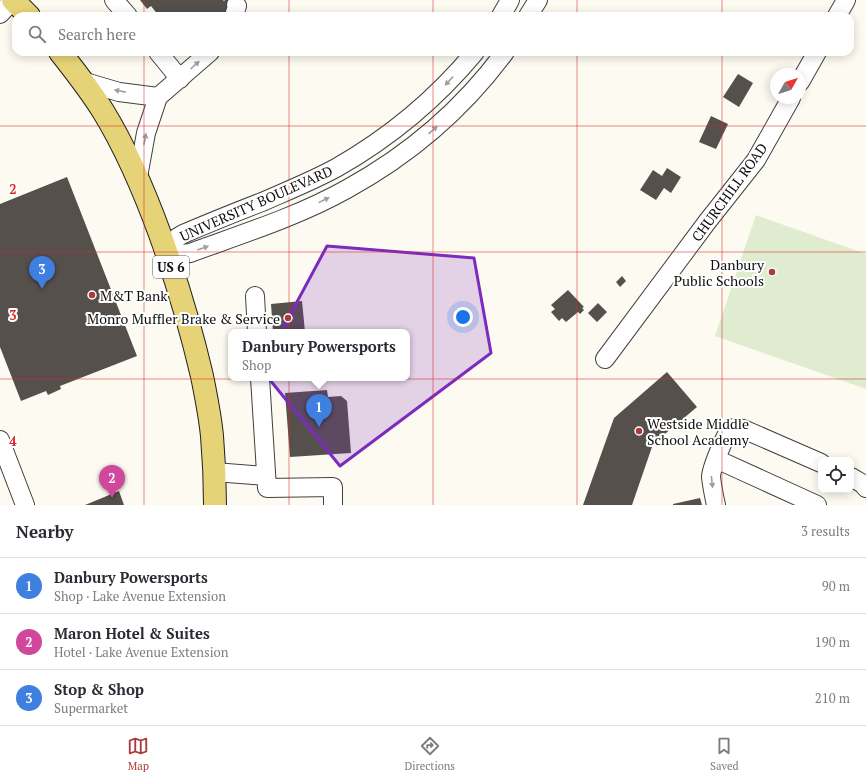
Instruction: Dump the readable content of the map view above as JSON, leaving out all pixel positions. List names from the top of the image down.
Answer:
{
  "streets": {
    "main road": ["US 6"],
    "street": ["CHURCHILL ROAD", "UNIVERSITY BOULEVARD"]
  },
  "crossings": [
    ["UNIVERSITY BOULEVARD", "US 6"]
  ],
  "places": [
    "Danbury Public Schools",
    "M&T Bank",
    "Monro Muffler Brake & Service",
    "Westside Middle School Academy"
  ],
  "north": "top right",
  "page": {
    "search": "Search here",
    "pins": ["3", "1", "2"],
    "popup": ["Danbury Powersports", "Shop"],
    "heading": ["Nearby", "3 results"],
    "list": [
      {
        "mark": "1",
        "name": "Danbury Powersports",
        "note": "Shop · Lake Avenue Extension",
        "value": "90 m"
      },
      {
        "mark": "2",
        "name": "Maron Hotel & Suites",
        "note": "Hotel · Lake Avenue Extension",
        "value": "190 m"
      },
      {
        "mark": "3",
        "name": "Stop & Shop",
        "note": "Supermarket",
        "value": "210 m"
      }
    ],
    "nav": ["Map", "Directions", "Saved"]
  },
  "grid": {
    "rows": ["2", "3", "4"]
  }
}
